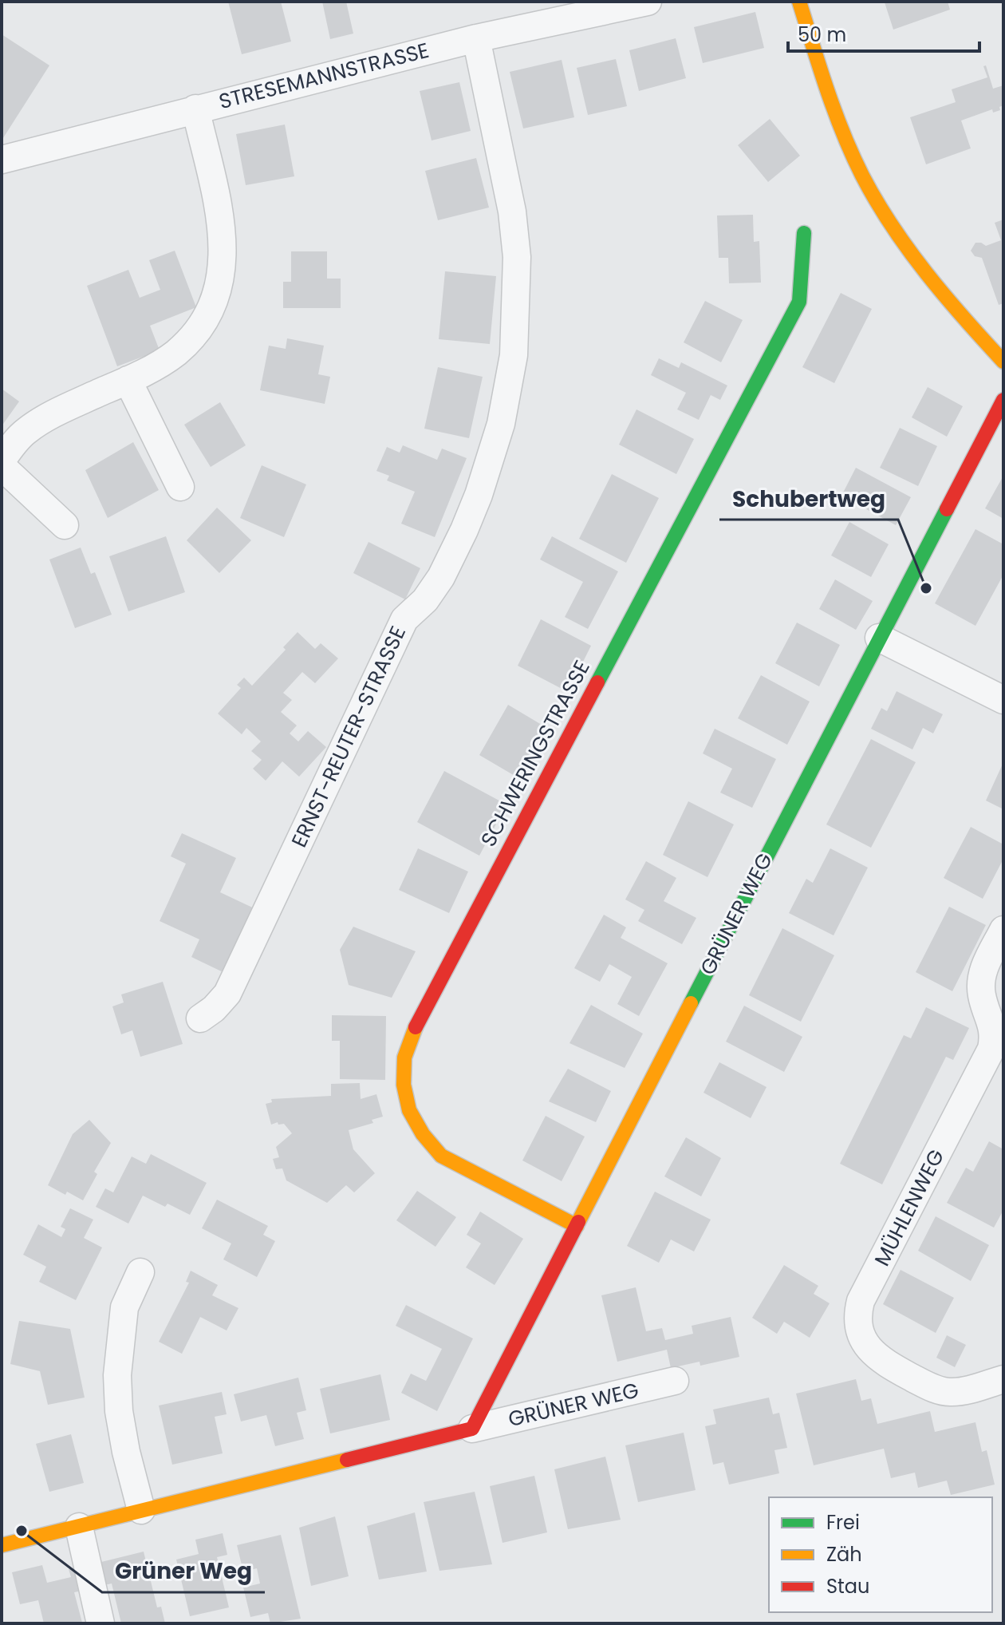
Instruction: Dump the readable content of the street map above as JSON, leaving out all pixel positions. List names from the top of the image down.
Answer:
{
  "streets": {
    "street": [
      "STRESEMANNSTRASSE",
      "ERNST-REUTER-STRASSE",
      "SCHWERINGSTRASSE",
      "GRÜNER WEG",
      "MÜHLENWEG"
    ]
  },
  "crossings": [
    ["STRESEMANNSTRASSE", "ERNST-REUTER-STRASSE"],
    ["SCHWERINGSTRASSE", "GRÜNER WEG"]
  ],
  "places": ["Schubertweg", "Grüner Weg"],
  "legend": ["Frei", "Zäh", "Stau"],
  "scale_bar": "50 m"
}
